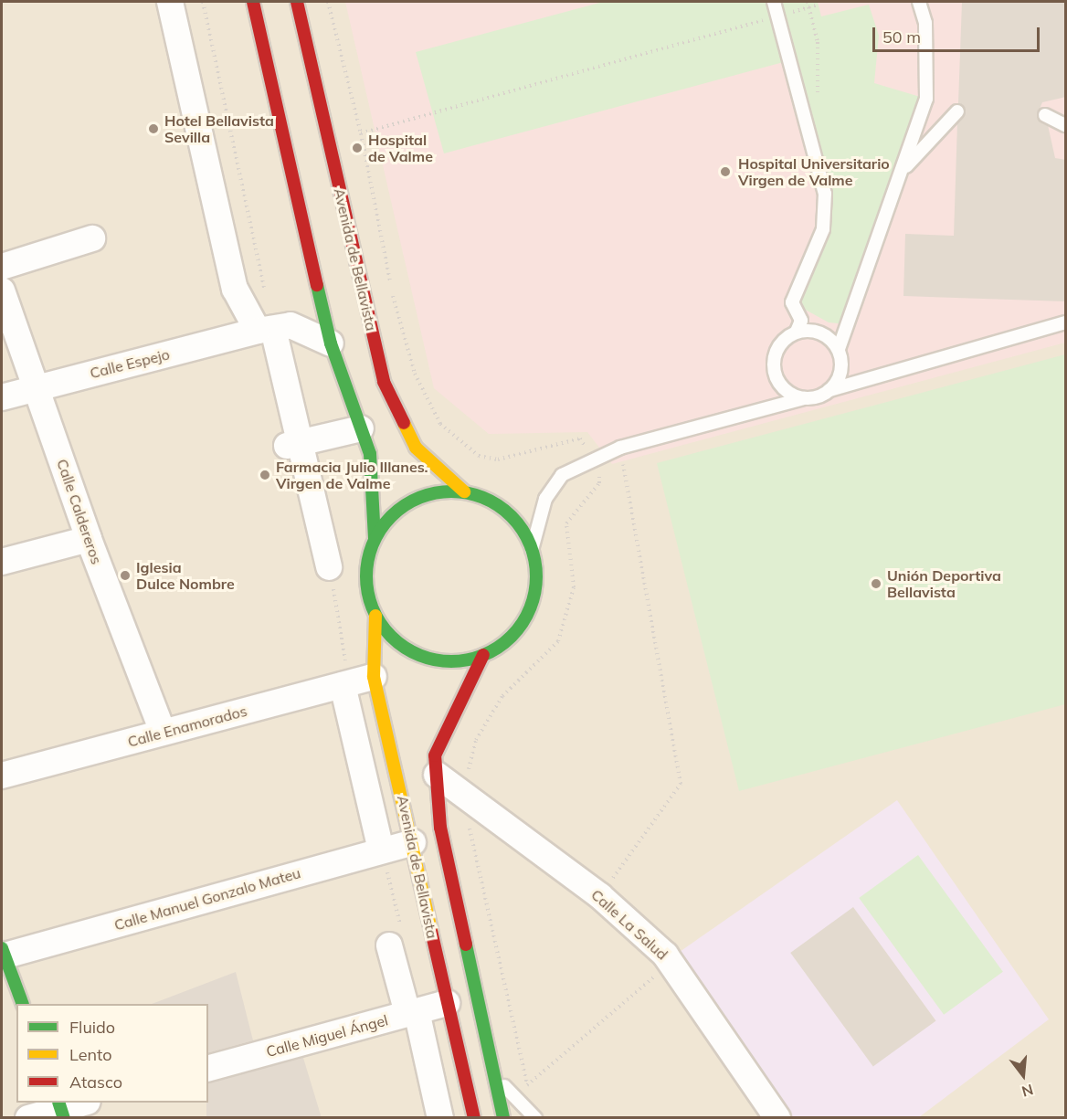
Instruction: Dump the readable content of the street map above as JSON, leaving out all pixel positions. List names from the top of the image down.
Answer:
{
  "streets": {
    "main road": ["Avenida de Bellavista"],
    "street": [
      "Calle Espejo",
      "Calle Caldereros",
      "Calle Enamorados",
      "Calle Manuel Gonzalo Mateu",
      "Calle La Salud",
      "Calle Miguel Ángel"
    ]
  },
  "crossings": [
    ["Avenida de Bellavista", "Calle Enamorados"],
    ["Avenida de Bellavista", "Calle Manuel Gonzalo Mateu"],
    ["Avenida de Bellavista", "Calle La Salud"],
    ["Avenida de Bellavista", "Calle Miguel Ángel"],
    ["Calle Espejo", "Calle Caldereros"],
    ["Calle Caldereros", "Calle Enamorados"]
  ],
  "places": [
    "Hotel Bellavista Sevilla",
    "Hospital de Valme",
    "Hospital Universitario Virgen de Valme",
    "Farmacia Julio Illanes. Virgen de Valme",
    "Iglesia Dulce Nombre",
    "Unión Deportiva Bellavista"
  ],
  "legend": ["Fluido", "Lento", "Atasco"],
  "scale_bar": "50 m",
  "north": "bottom"
}
